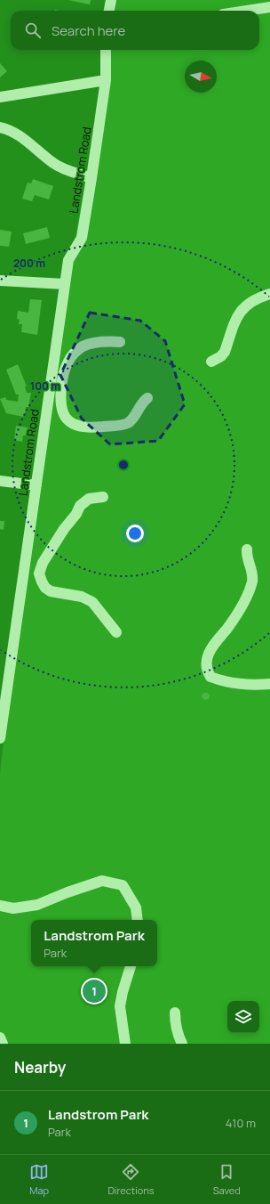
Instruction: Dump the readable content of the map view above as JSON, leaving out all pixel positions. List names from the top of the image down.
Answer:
{
  "streets": {
    "street": ["Landstrom Road"]
  },
  "north": "right",
  "page": {
    "search": "Search here",
    "popup": ["Landstrom Park", "Park"],
    "pins": "1",
    "heading": "Nearby",
    "list": [
      {
        "mark": "1",
        "name": "Landstrom Park",
        "note": "Park",
        "value": "410 m"
      }
    ],
    "nav": ["Map", "Directions", "Saved"]
  },
  "rings": ["200 m", "100 m"]
}
